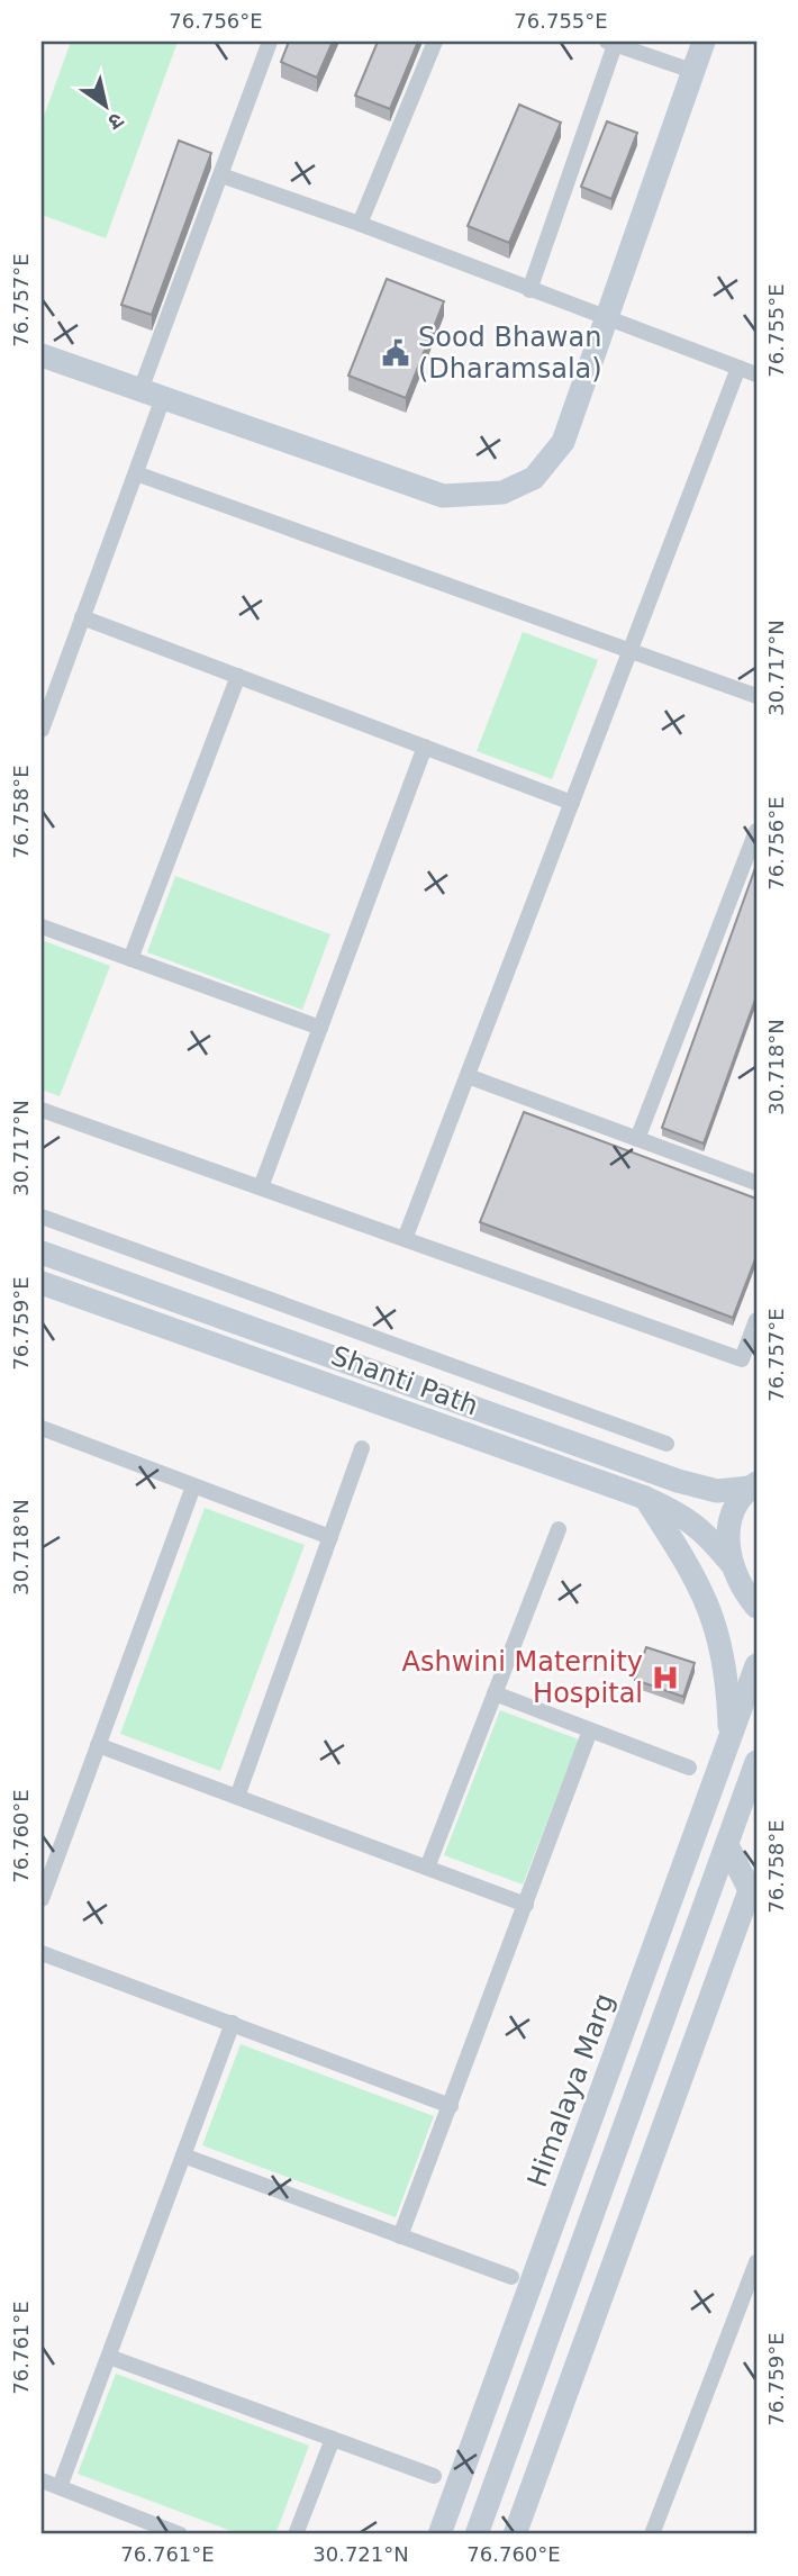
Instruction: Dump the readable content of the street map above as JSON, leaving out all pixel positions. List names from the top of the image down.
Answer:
{
  "streets": {
    "main road": ["Shanti Path", "Himalaya Marg"]
  },
  "places": {
    "public building": ["Sood Bhawan (Dharamsala)"],
    "hospital": ["Ashwini Maternity Hospital"]
  },
  "north": "bottom right",
  "coordinates": [
    "76.756°E",
    "76.755°E",
    "76.757°E",
    "30.717°N",
    "76.758°E",
    "30.718°N",
    "76.759°E",
    "76.760°E",
    "76.761°E",
    "30.721°N"
  ]
}
